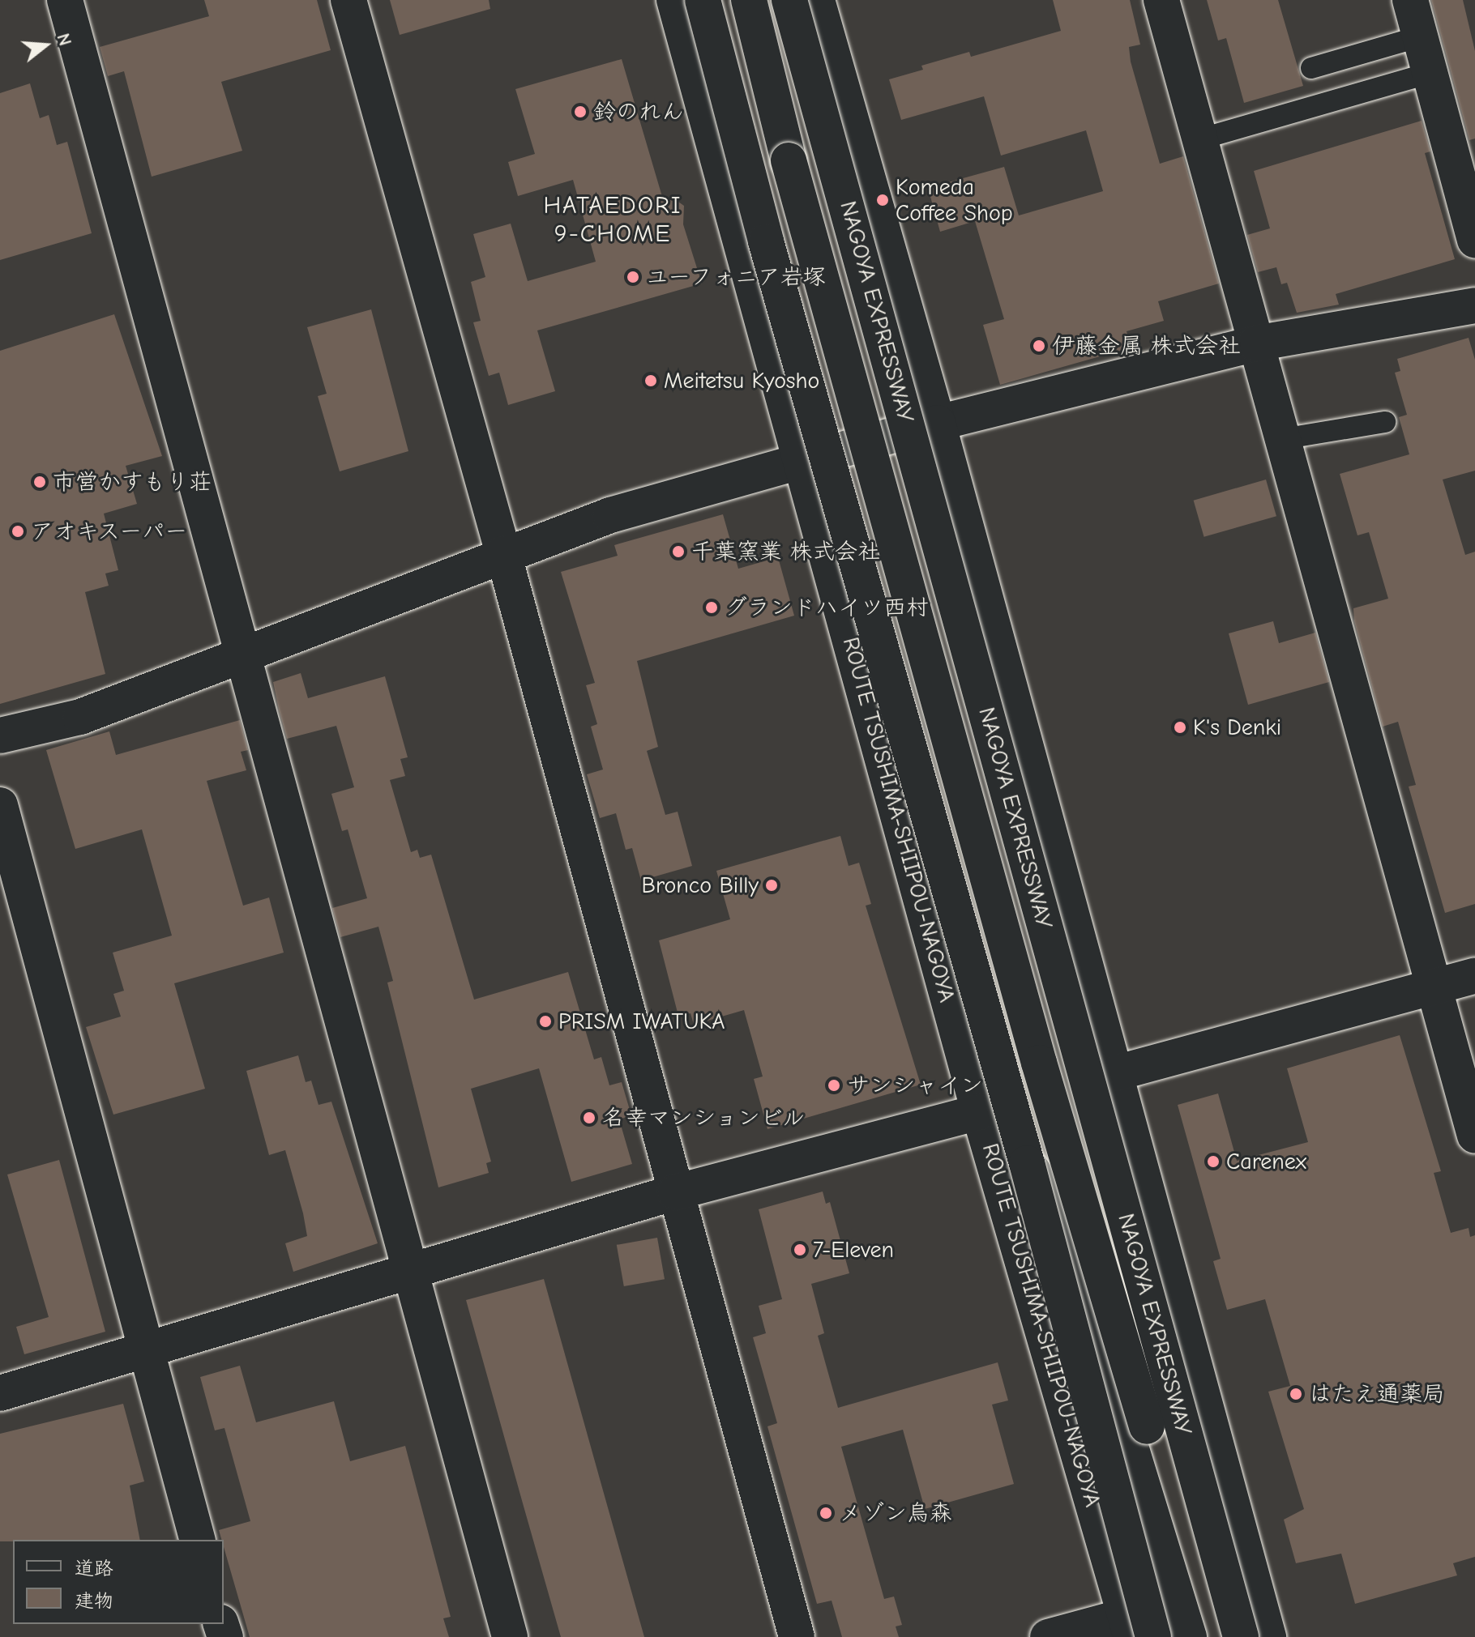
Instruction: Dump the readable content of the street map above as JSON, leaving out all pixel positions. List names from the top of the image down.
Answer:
{
  "streets": {
    "main road": ["NAGOYA EXPRESSWAY", "ROUTE TSUSHIMA-SHIIPOU-NAGOYA"]
  },
  "districts": ["HATAEDORI 9-CHOME"],
  "places": [
    "鈴のれん",
    "Komeda Coffee Shop",
    "ユーフォニア岩塚",
    "伊藤金属 株式会社",
    "Meitetsu Kyosho",
    "市営かすもり荘",
    "アオキスーパー",
    "千葉窯業 株式会社",
    "グランドハイツ西村",
    "K's Denki",
    "Bronco Billy",
    "PRISM IWATUKA",
    "サンシャイン",
    "名幸マンションビル",
    "Carenex",
    "7-Eleven",
    "はたえ通薬局",
    "メゾン烏森"
  ],
  "legend": ["道路", "建物"],
  "north": "right"
}
